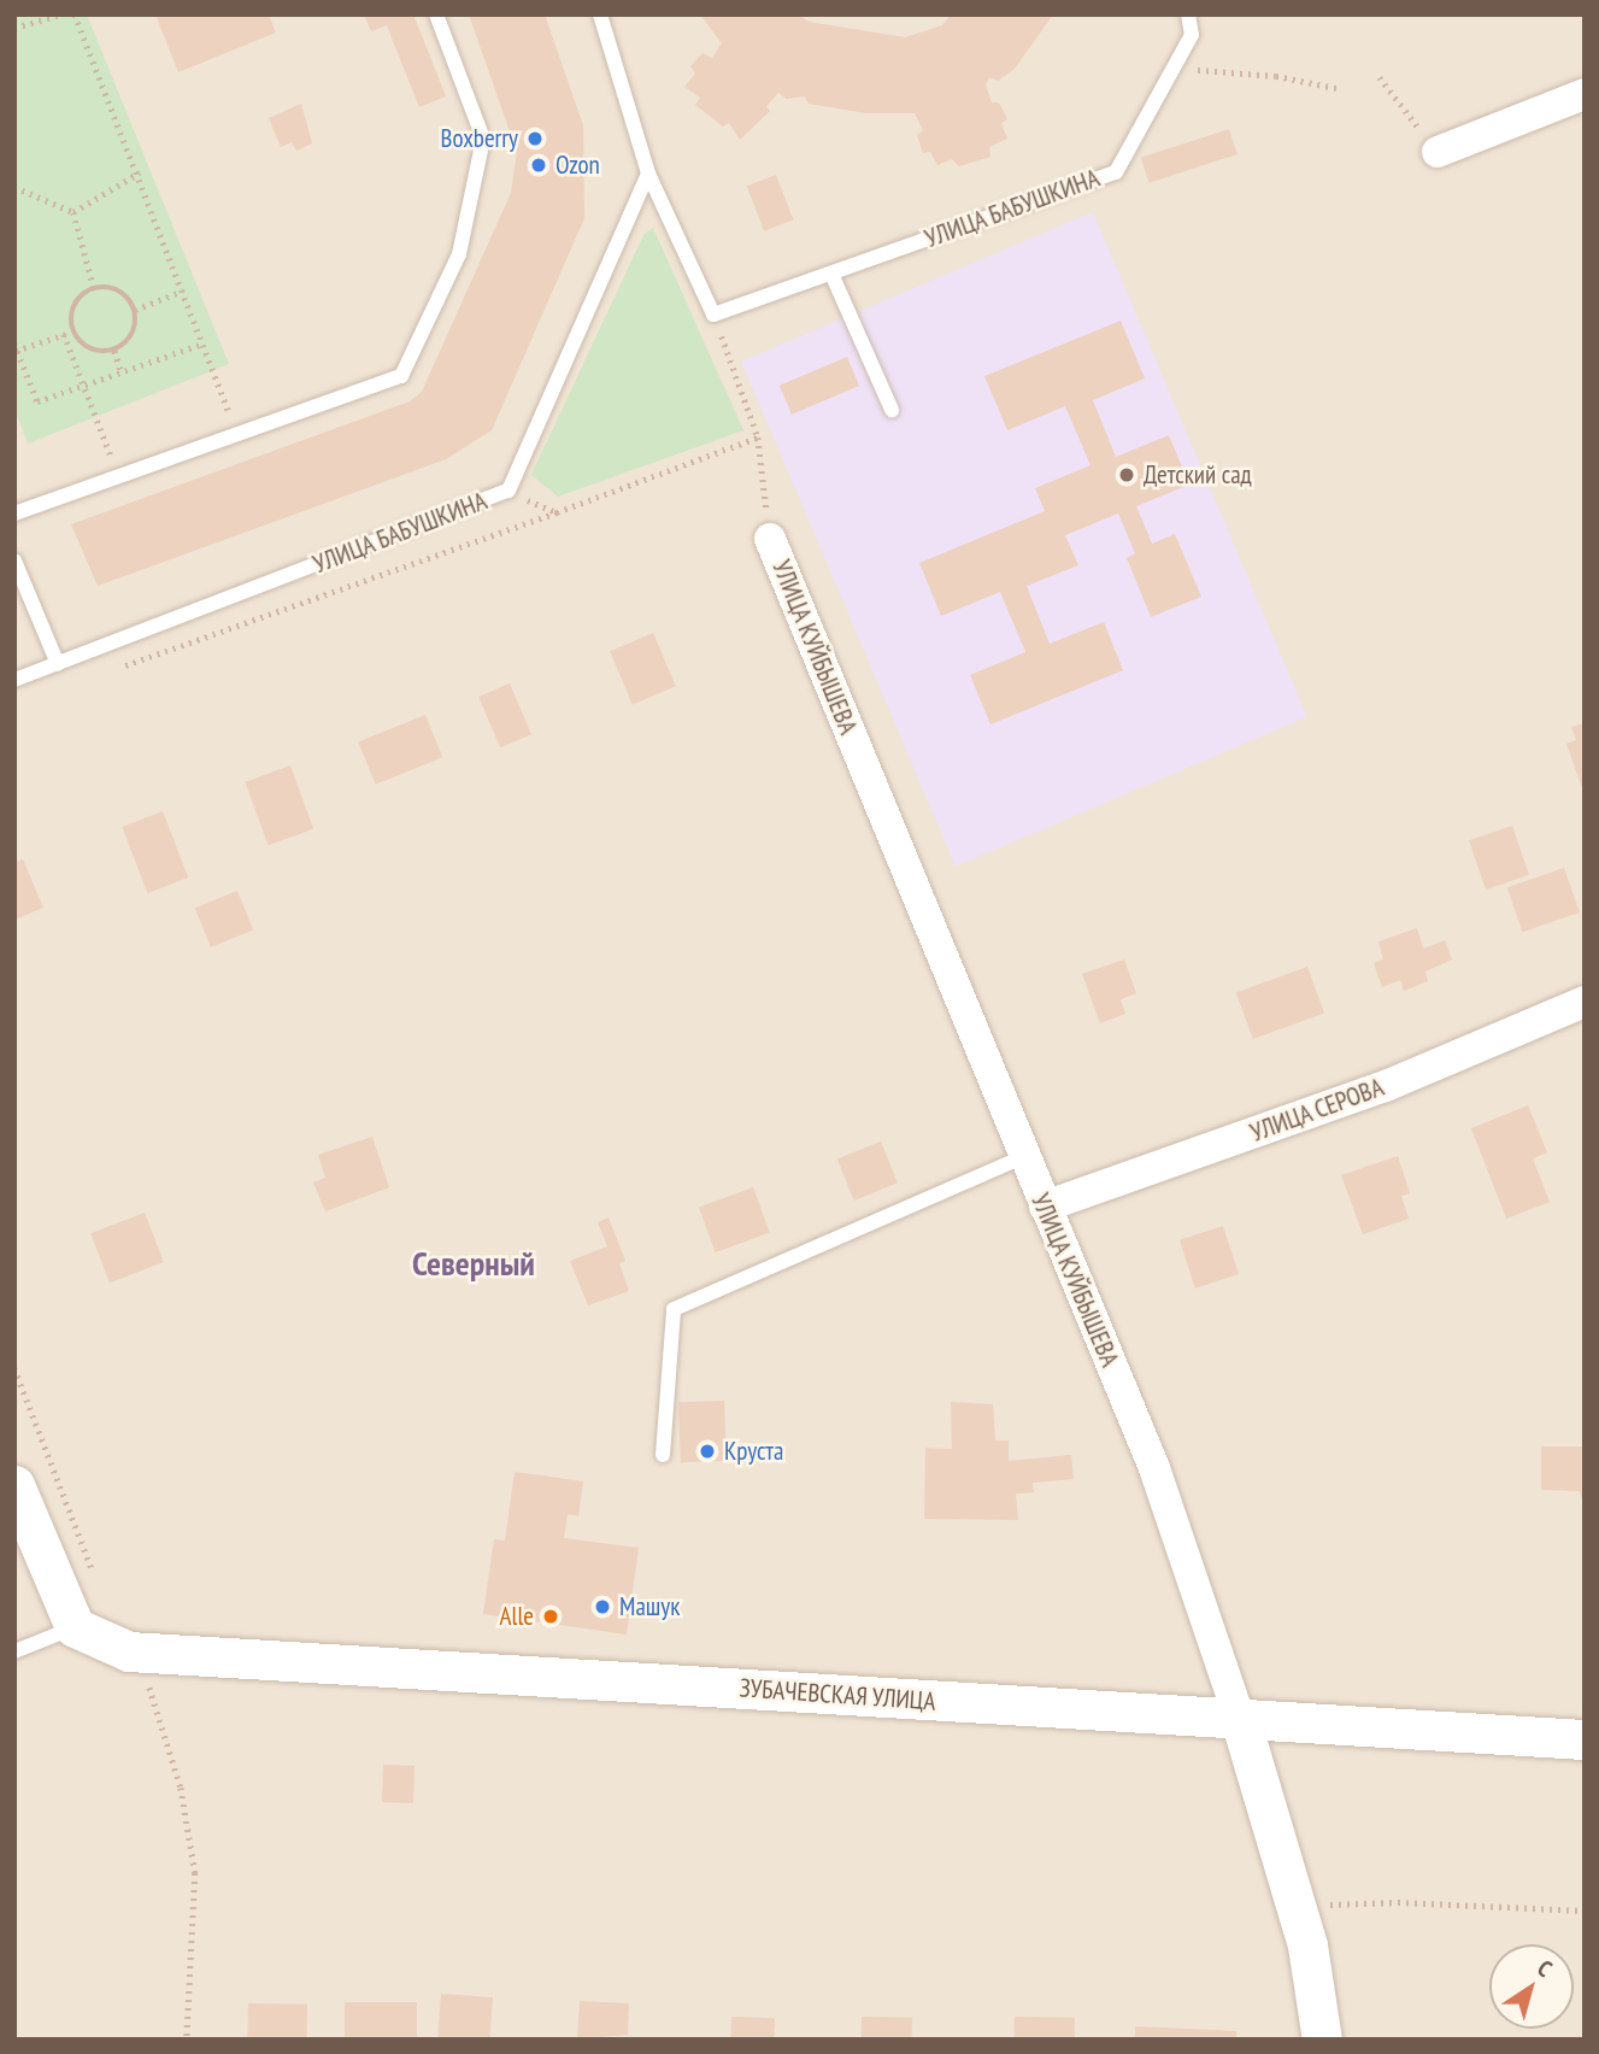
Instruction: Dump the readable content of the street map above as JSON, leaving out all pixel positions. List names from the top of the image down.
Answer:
{
  "streets": {
    "street": ["УЛИЦА КУЙБЫШЕВА", "УЛИЦА СЕРОВА", "ЗУБАЧЕВСКАЯ УЛИЦА"],
    "lane": ["УЛИЦА БАБУШКИНА"]
  },
  "crossings": [
    ["УЛИЦА КУЙБЫШЕВА", "УЛИЦА СЕРОВА"],
    ["УЛИЦА КУЙБЫШЕВА", "ЗУБАЧЕВСКАЯ УЛИЦА"]
  ],
  "districts": ["Северный"],
  "places": [
    "Boxberry",
    "Ozon",
    "Детский сад",
    "Круста",
    "Машук",
    "Alle"
  ],
  "north": "top right"
}
